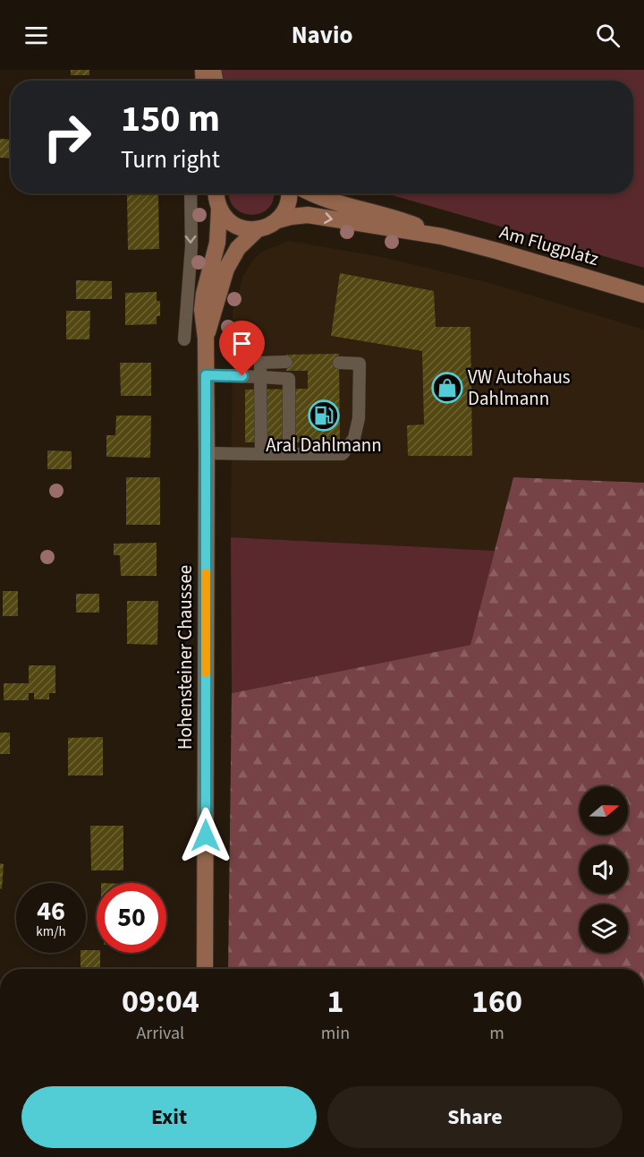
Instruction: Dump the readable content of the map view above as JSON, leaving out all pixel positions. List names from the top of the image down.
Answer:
{
  "streets": {
    "main road": ["Am Flugplatz", "Hohensteiner Chaussee"]
  },
  "crossings": [
    ["Am Flugplatz", "Hohensteiner Chaussee"]
  ],
  "places": {
    "shop": ["VW Autohaus Dahlmann"],
    "fuel station": ["Aral Dahlmann"]
  },
  "north": "right",
  "page": {
    "header": "Navio",
    "turn": ["150 m", "Turn right"],
    "speed": "46 km/h",
    "limit": "50",
    "eta": [
      "09:04",
      "Arrival",
      "1",
      "min",
      "160",
      "m"
    ],
    "buttons": ["Exit", "Share"]
  }
}
